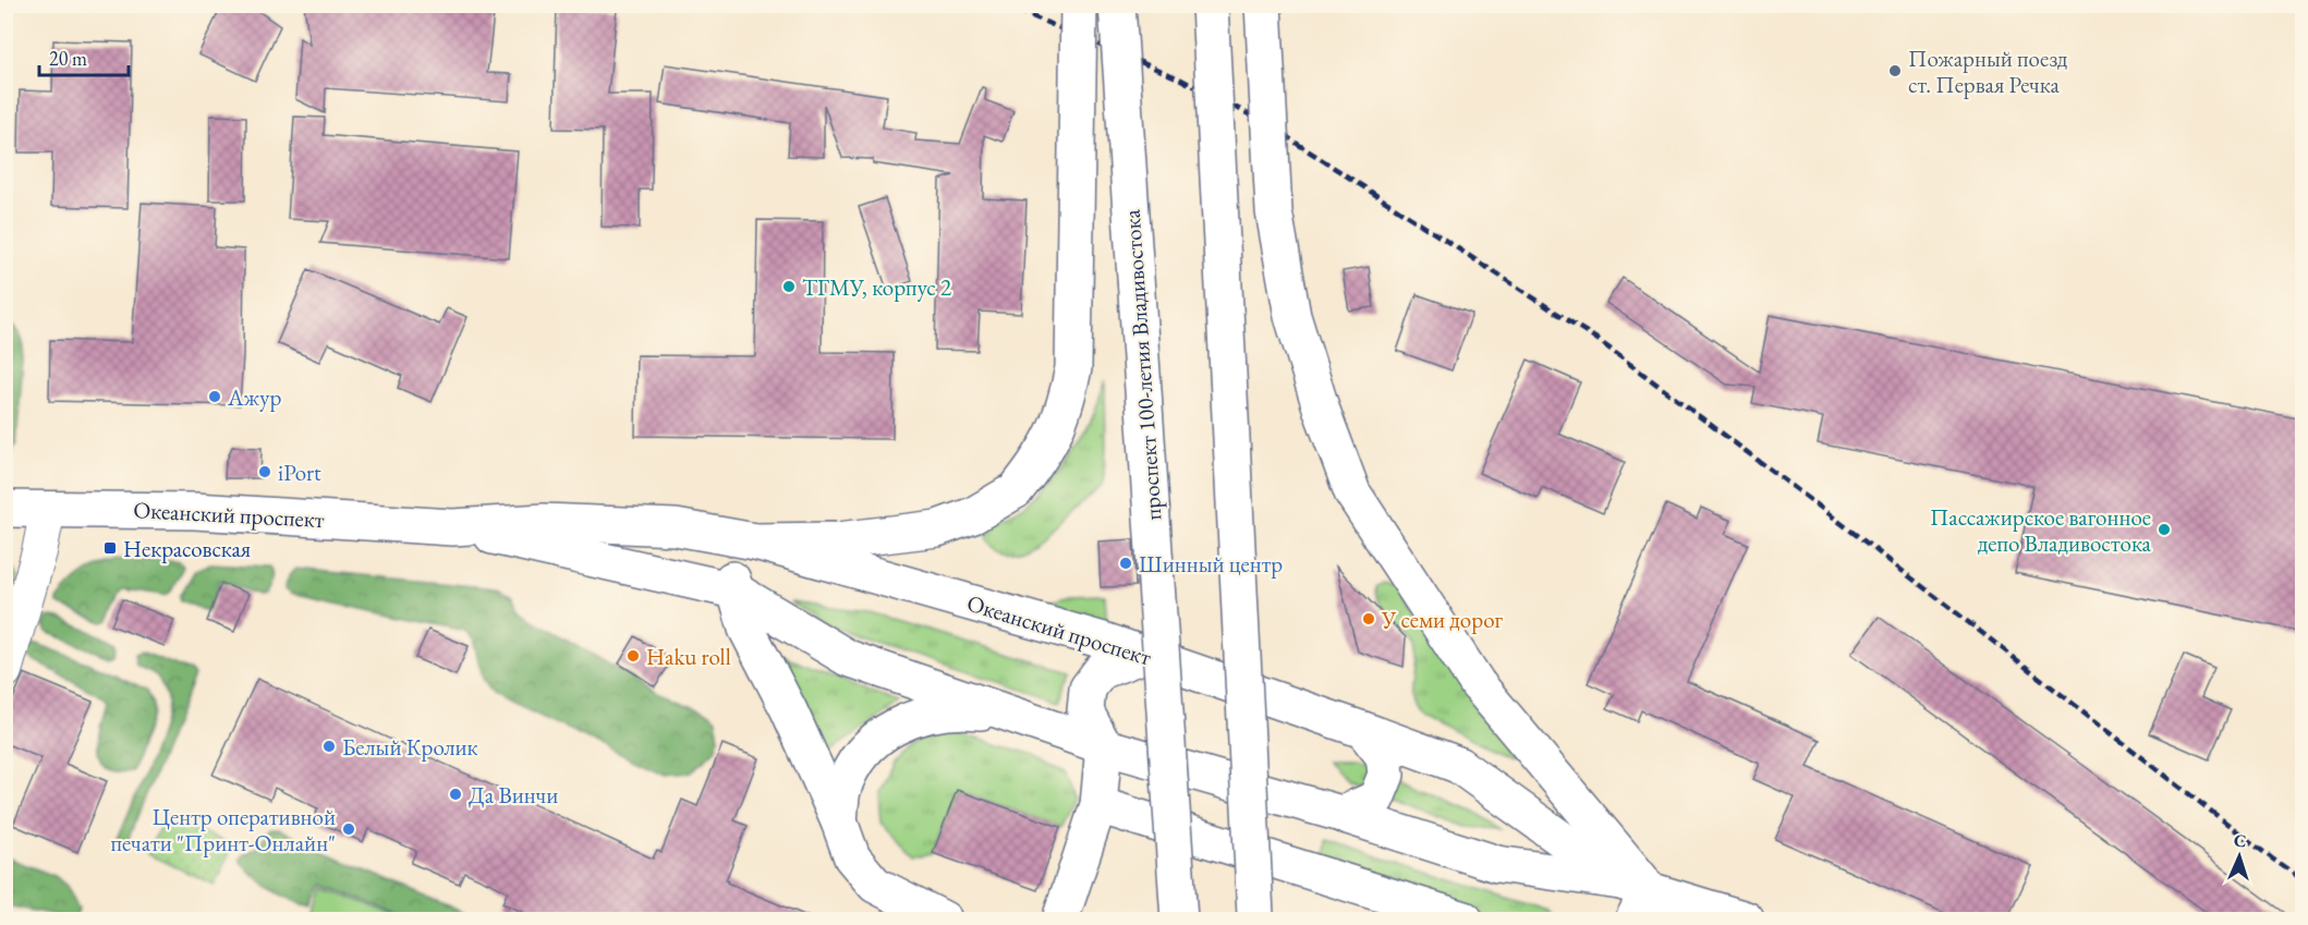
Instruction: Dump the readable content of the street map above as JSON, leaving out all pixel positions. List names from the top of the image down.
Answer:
{
  "streets": {
    "main road": ["проспект 100-летия Владивостока", "Океанский проспект"]
  },
  "places": {
    "other": [
      "Пожарный поезд ст. Первая Речка",
      "ТГМУ, корпус 2",
      "Ажур",
      "iPort",
      "Пассажирское вагонное депо Владивостока",
      "Шинный центр",
      "У семи дорог",
      "Haku roll",
      "Белый Кролик",
      "Да Винчи",
      "Центр оперативной печати \"Принт-Онлайн\""
    ],
    "transit": ["Некрасовская"]
  },
  "scale_bar": "20 m",
  "north": "top"
}
